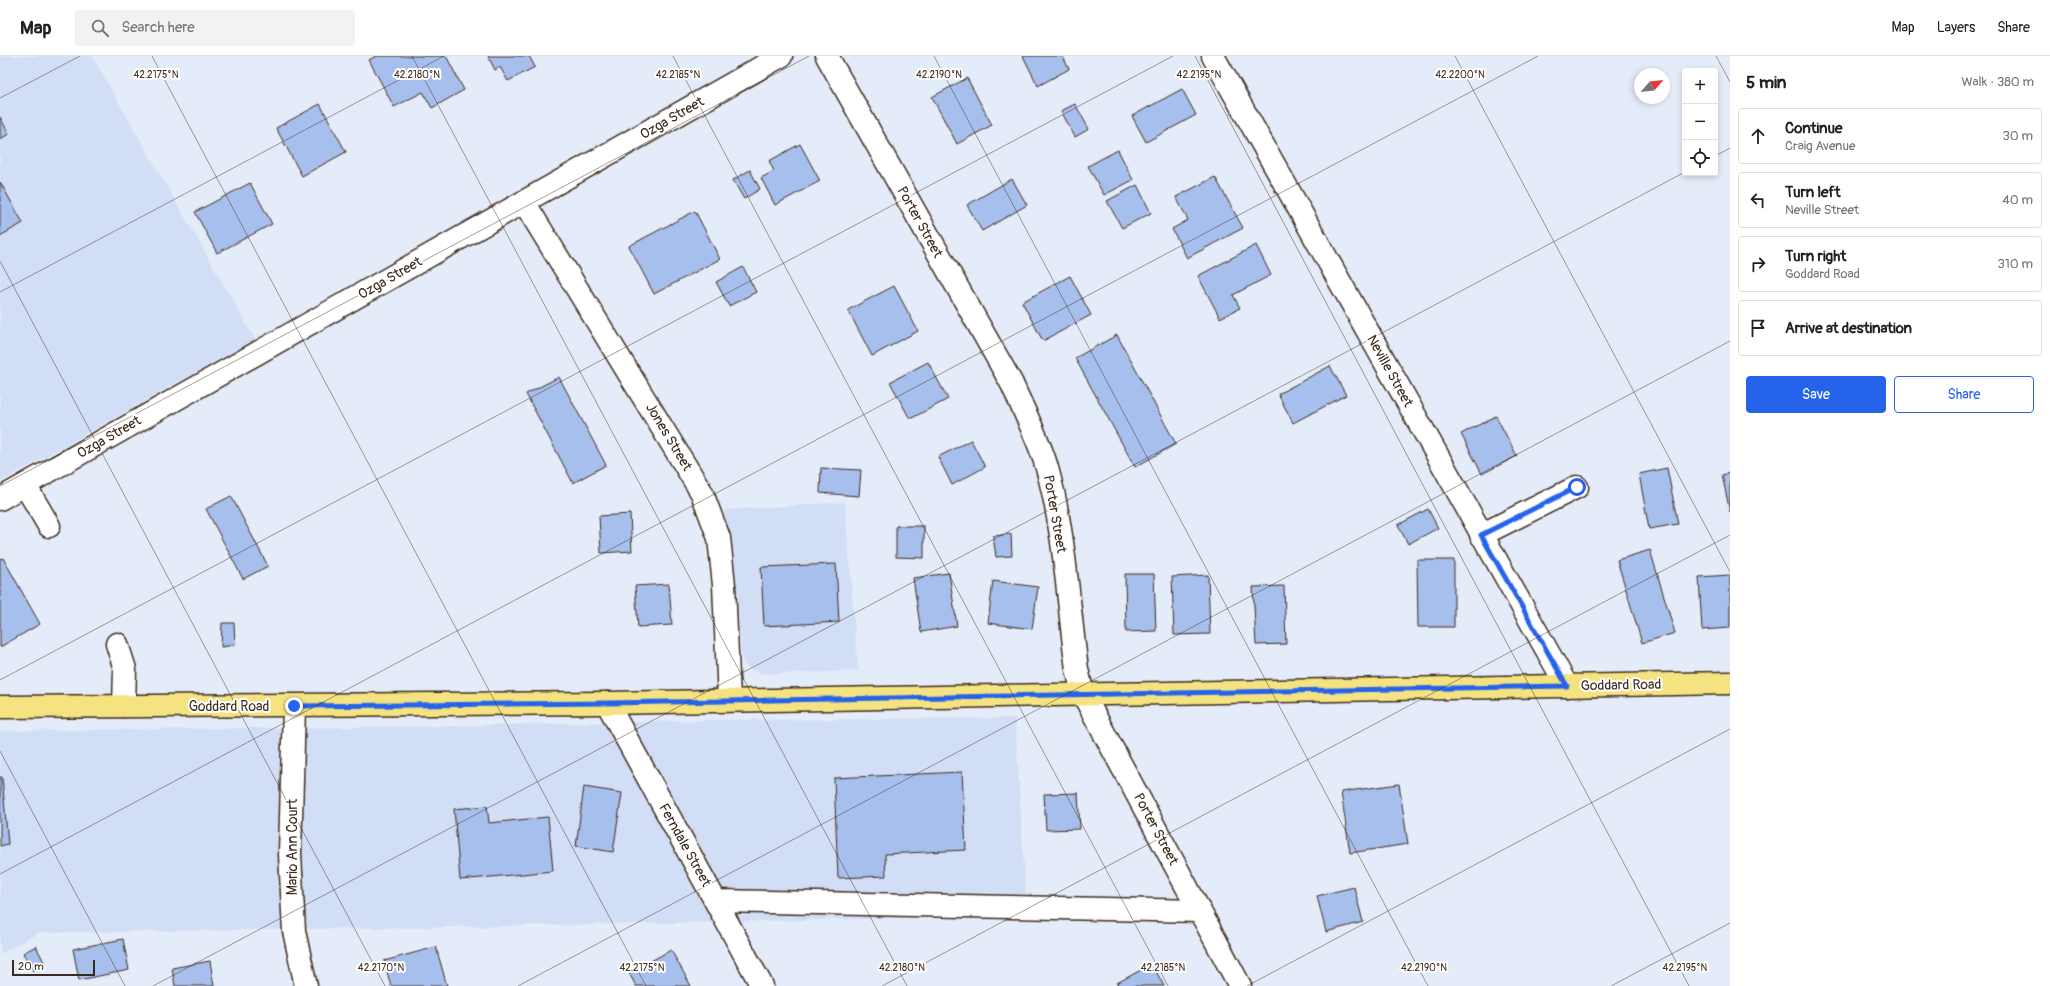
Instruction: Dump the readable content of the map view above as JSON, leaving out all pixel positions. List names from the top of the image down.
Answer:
{
  "streets": {
    "main road": ["Goddard Road"],
    "street": [
      "Ozga Street",
      "Porter Street",
      "Neville Street",
      "Jones Street",
      "Ferndale Street",
      "Mario Ann Court"
    ]
  },
  "crossings": [
    ["Ozga Street", "Jones Street"],
    ["Porter Street", "Goddard Road"],
    ["Neville Street", "Goddard Road"],
    ["Jones Street", "Goddard Road"],
    ["Goddard Road", "Ferndale Street"],
    ["Goddard Road", "Mario Ann Court"]
  ],
  "scale_bar": "20 m",
  "north": "top right",
  "page": {
    "header": "Map",
    "search": "Search here",
    "nav": ["Map", "Layers", "Share"],
    "heading": ["5 min", "Walk · 380 m"],
    "map_buttons": ["+", "−"],
    "list": [
      ["Continue", "Craig Avenue", "30 m"],
      ["Turn left", "Neville Street", "40 m"],
      ["Turn right", "Goddard Road", "310 m"],
      "Arrive at destination"
    ],
    "buttons": ["Save", "Share"],
    "scale": "20 m"
  },
  "coordinates": [
    "42.2175°N",
    "42.2180°N",
    "42.2185°N",
    "42.2190°N",
    "42.2195°N",
    "42.2200°N",
    "42.2170°N"
  ]
}
